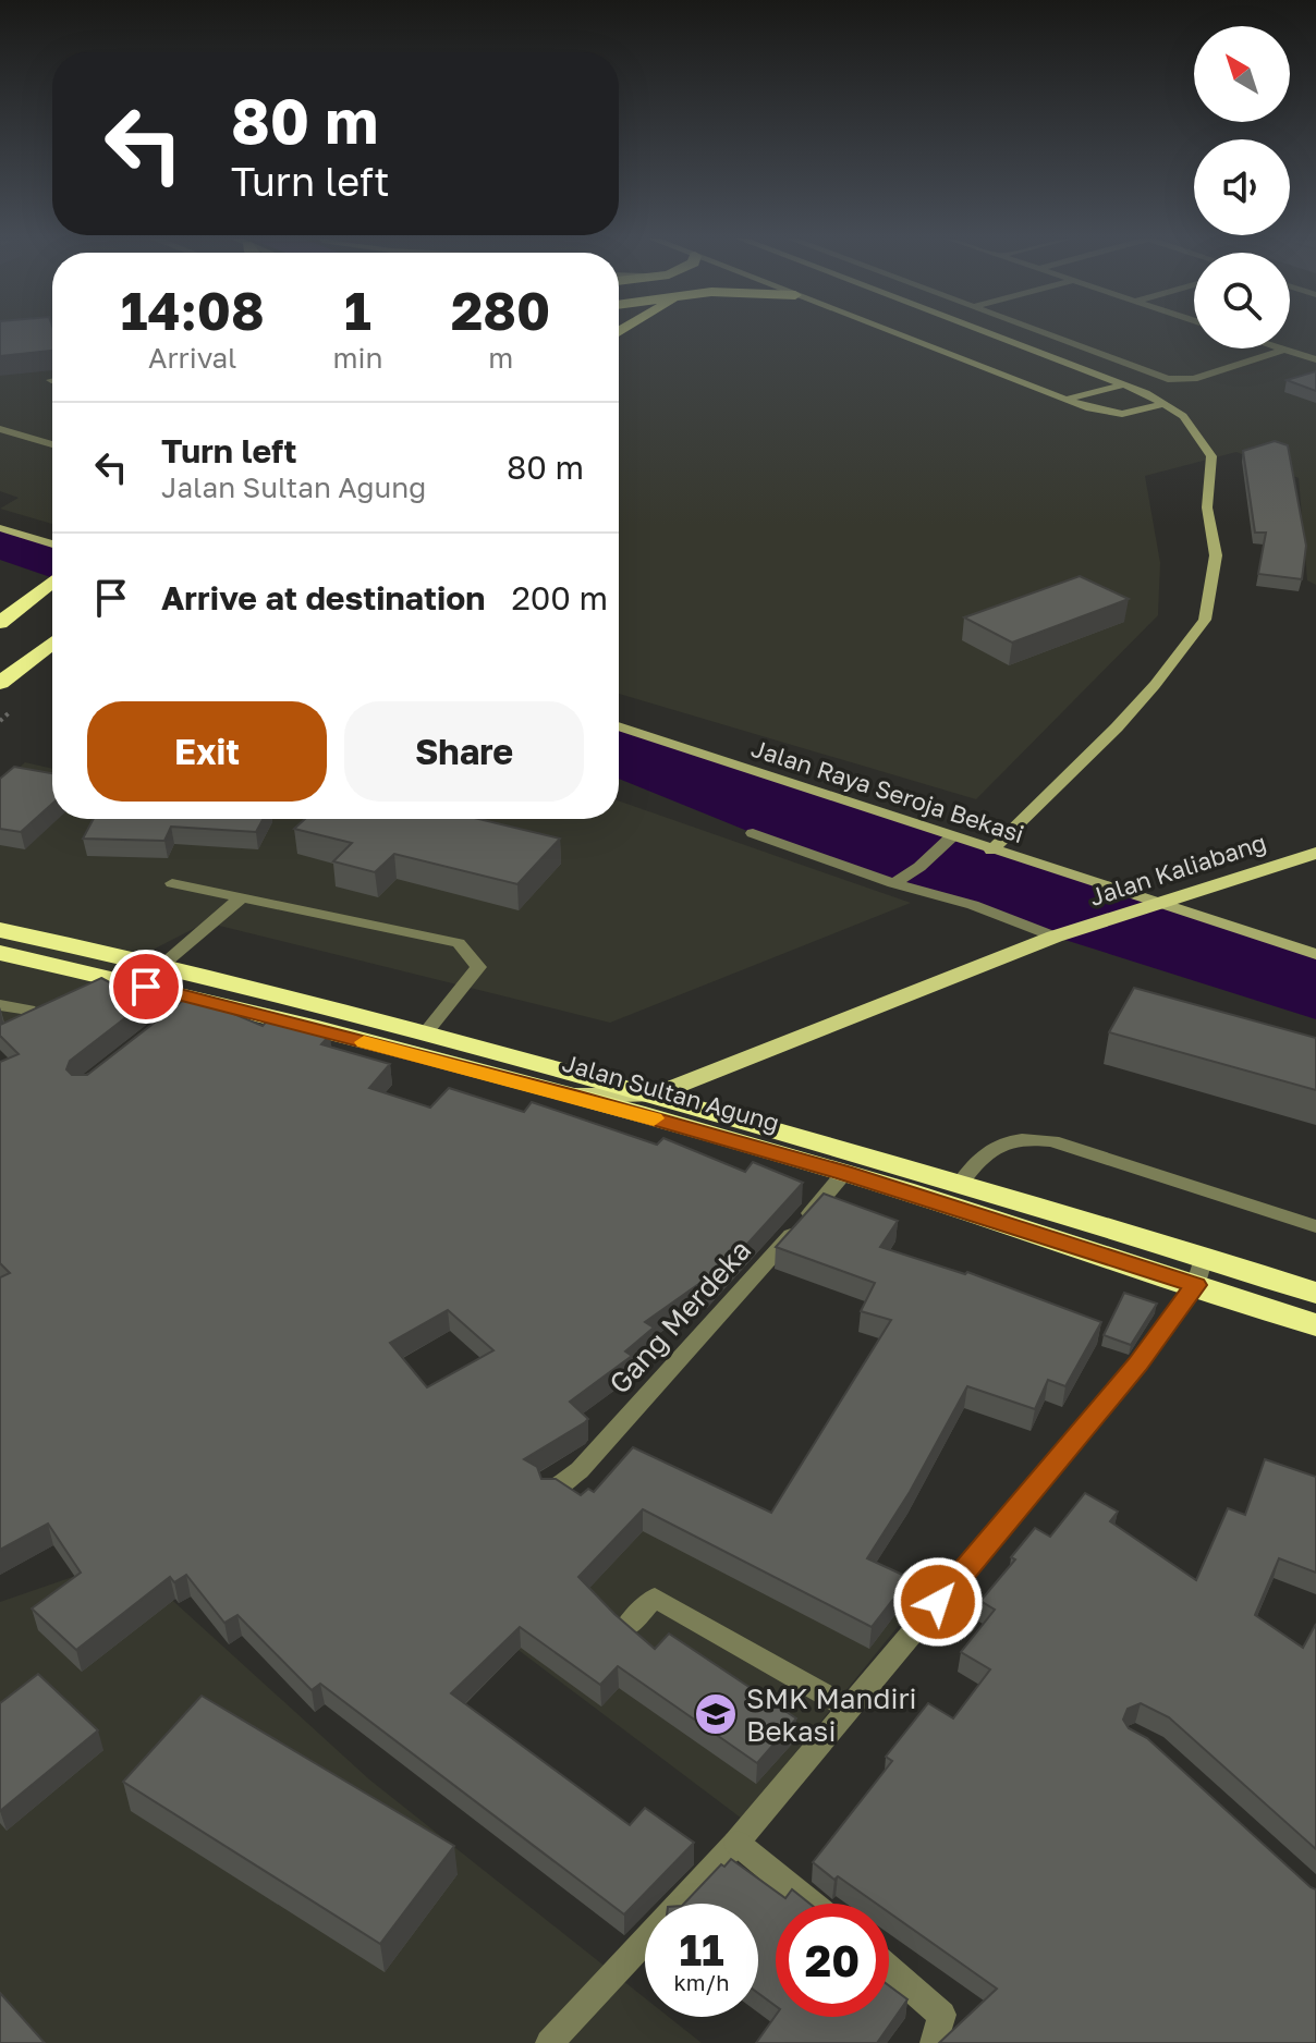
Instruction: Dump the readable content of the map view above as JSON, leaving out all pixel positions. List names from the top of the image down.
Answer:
{
  "streets": {
    "highway": ["Jalan Sultan Agung"],
    "main road": ["Jalan Kaliabang"],
    "street": ["Jalan Raya Seroja Bekasi", "Gang Merdeka"]
  },
  "crossings": [
    ["Jalan Raya Seroja Bekasi", "Jalan Kaliabang"],
    ["Jalan Kaliabang", "Jalan Sultan Agung"],
    ["Jalan Sultan Agung", "Gang Merdeka"]
  ],
  "places": {
    "school or university": ["SMK Mandiri Bekasi"]
  },
  "north": "top left",
  "page": {
    "turn": ["80 m", "Turn left"],
    "eta": [
      "14:08",
      "Arrival",
      "1",
      "min",
      "280",
      "m"
    ],
    "list": [
      {
        "name": "Turn left",
        "note": "Jalan Sultan Agung",
        "value": "80 m"
      },
      {
        "name": "Arrive at destination",
        "value": "200 m"
      }
    ],
    "buttons": ["Exit", "Share"],
    "speed": "11 km/h",
    "limit": "20"
  }
}
